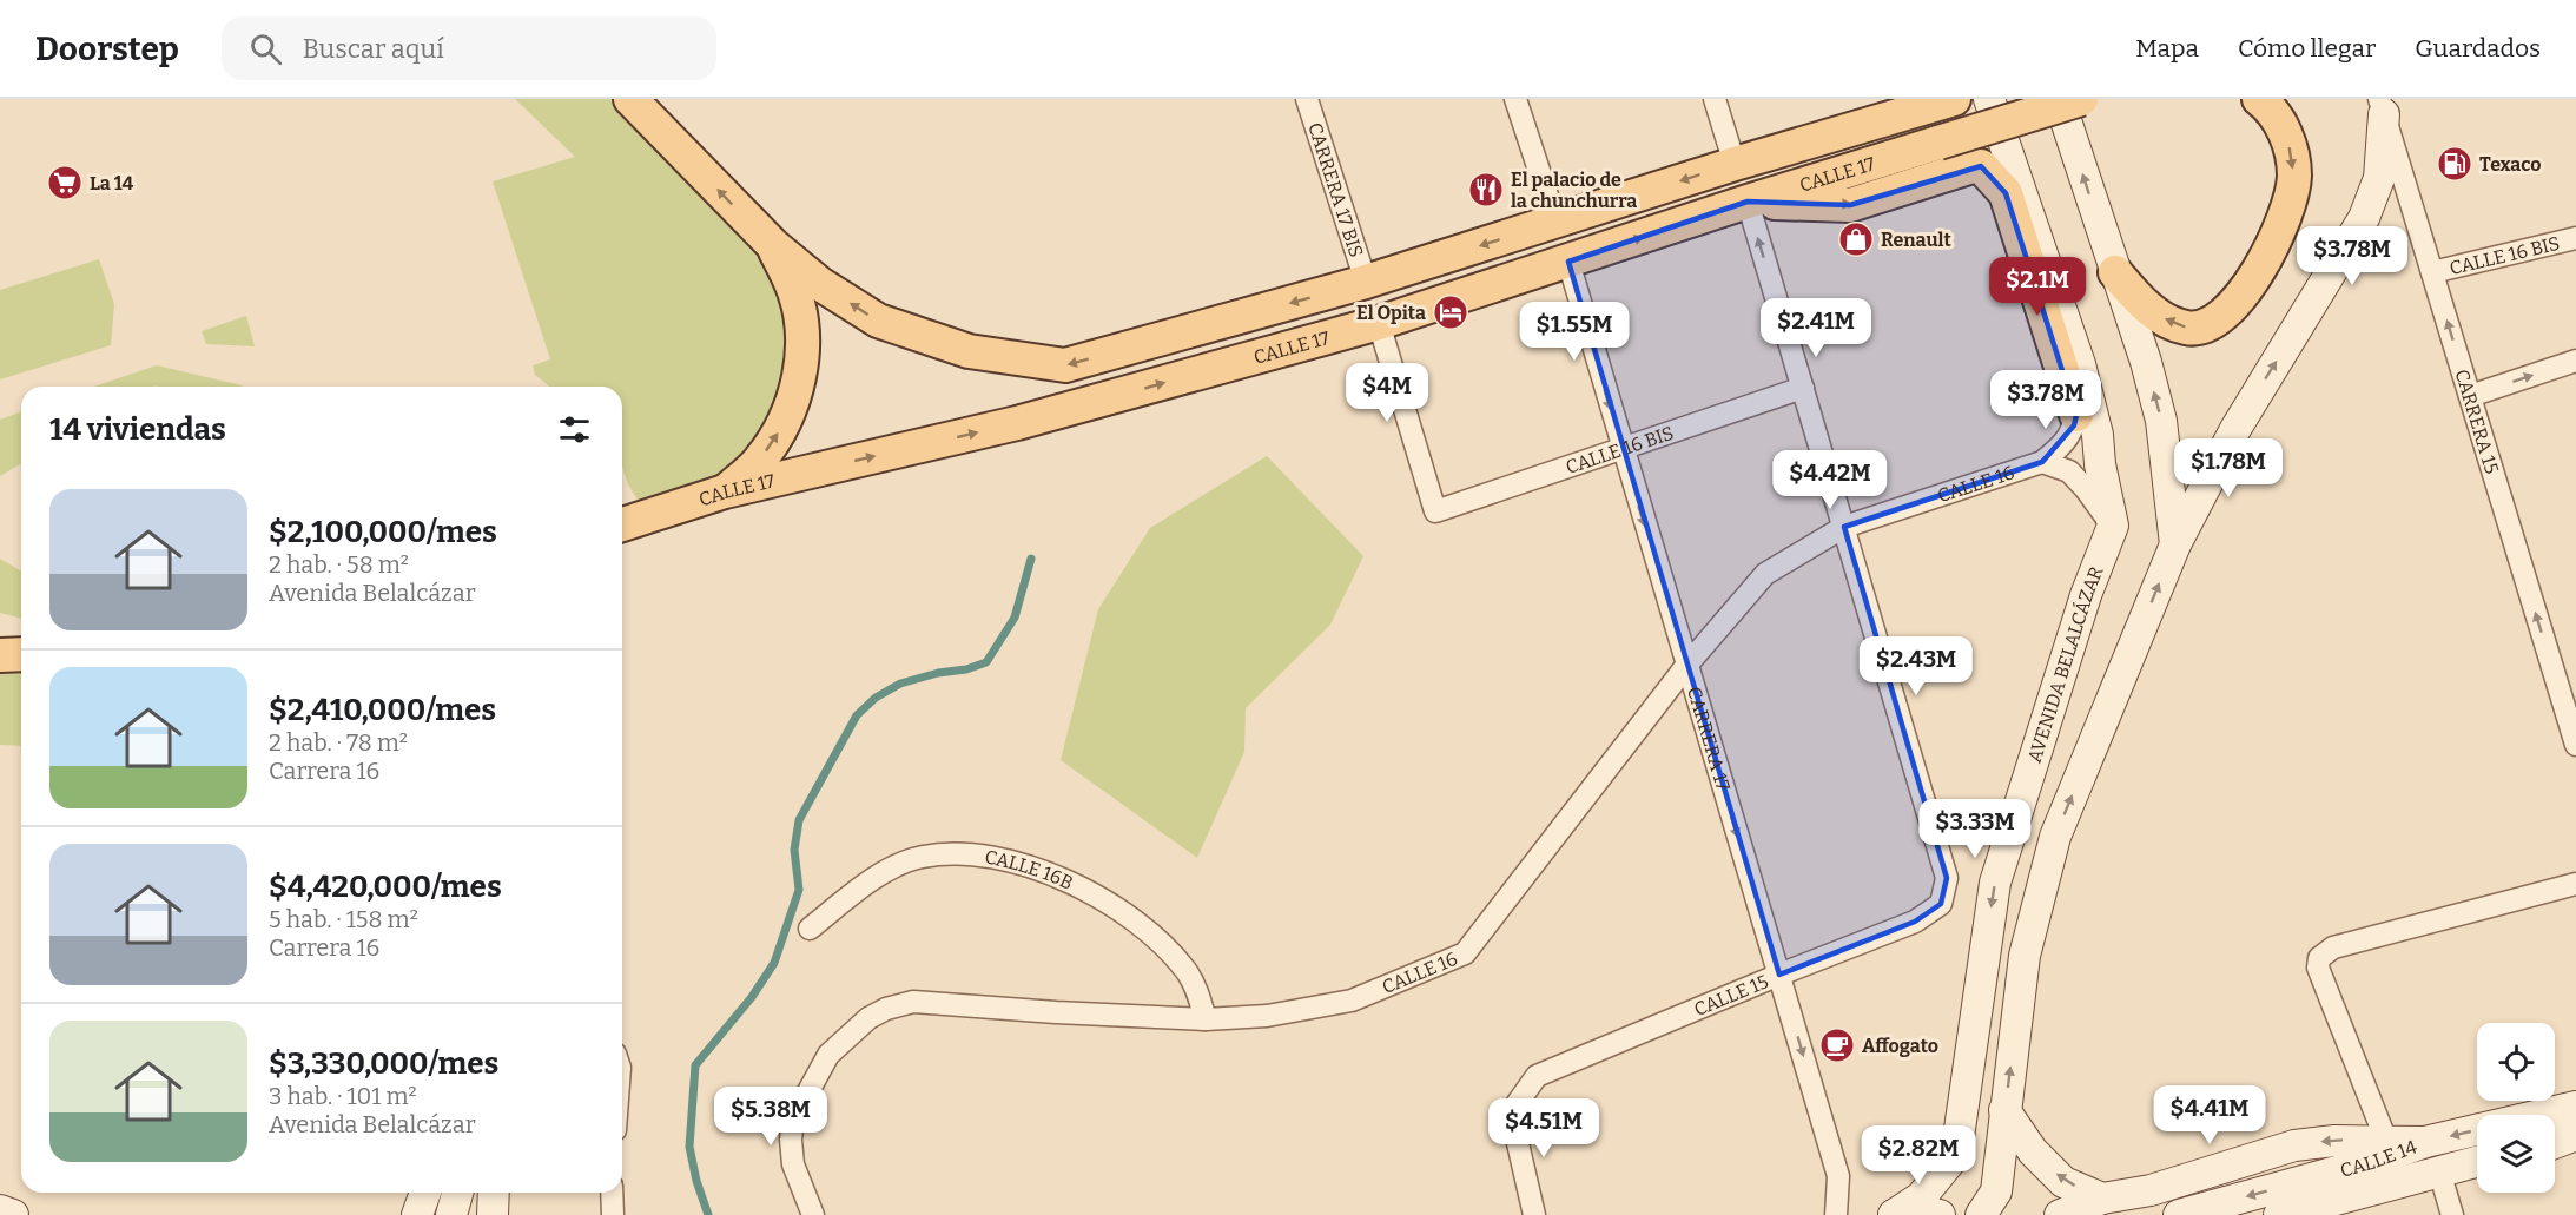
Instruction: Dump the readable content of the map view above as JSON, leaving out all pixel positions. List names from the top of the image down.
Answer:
{
  "streets": {
    "main road": ["CALLE 17", "AVENIDA BELALCÁZAR", "CALLE 14"],
    "street": [
      "CARRERA 17 BIS",
      "CALLE 16 BIS",
      "CARRERA 15",
      "CALLE 16",
      "CARRERA 17",
      "CALLE 16B",
      "CALLE 15"
    ]
  },
  "crossings": [
    ["CALLE 17", "CARRERA 17 BIS"],
    ["CALLE 17", "CALLE 16 BIS"],
    ["CALLE 17", "CARRERA 17"],
    ["CALLE 16 BIS", "CARRERA 15"],
    ["CALLE 16 BIS", "CARRERA 17"],
    ["CALLE 16", "CARRERA 17"],
    ["CALLE 16", "CALLE 16B"],
    ["CALLE 16", "CALLE 15"],
    ["CARRERA 17", "CALLE 15"]
  ],
  "one_way": ["CARRERA 15"],
  "places": {
    "fuel station": ["Texaco"],
    "supermarket": ["La 14"],
    "restaurant": ["El palacio de la chunchurra"],
    "shop": ["Renault"],
    "hotel": ["El Opita"],
    "cafe": ["Affogato"]
  },
  "page": {
    "header": "Doorstep",
    "search": "Buscar aquí",
    "nav": ["Mapa", "Cómo llegar", "Guardados"],
    "price": [
      "$3.78M",
      "$2.1M",
      "$2.41M",
      "$1.55M",
      "$4M",
      "$3.78M",
      "$1.78M",
      "$4.42M",
      "$2.43M",
      "$3.33M",
      "$4.41M",
      "$5.38M",
      "$4.51M",
      "$2.82M"
    ],
    "heading": "14 viviendas",
    "list": [
      {
        "name": "$2,100,000/mes",
        "note": "2 hab. · 58 m² · Avenida Belalcázar"
      },
      {
        "name": "$2,410,000/mes",
        "note": "2 hab. · 78 m² · Carrera 16"
      },
      {
        "name": "$4,420,000/mes",
        "note": "5 hab. · 158 m² · Carrera 16"
      },
      {
        "name": "$3,330,000/mes",
        "note": "3 hab. · 101 m² · Avenida Belalcázar"
      }
    ]
  }
}
